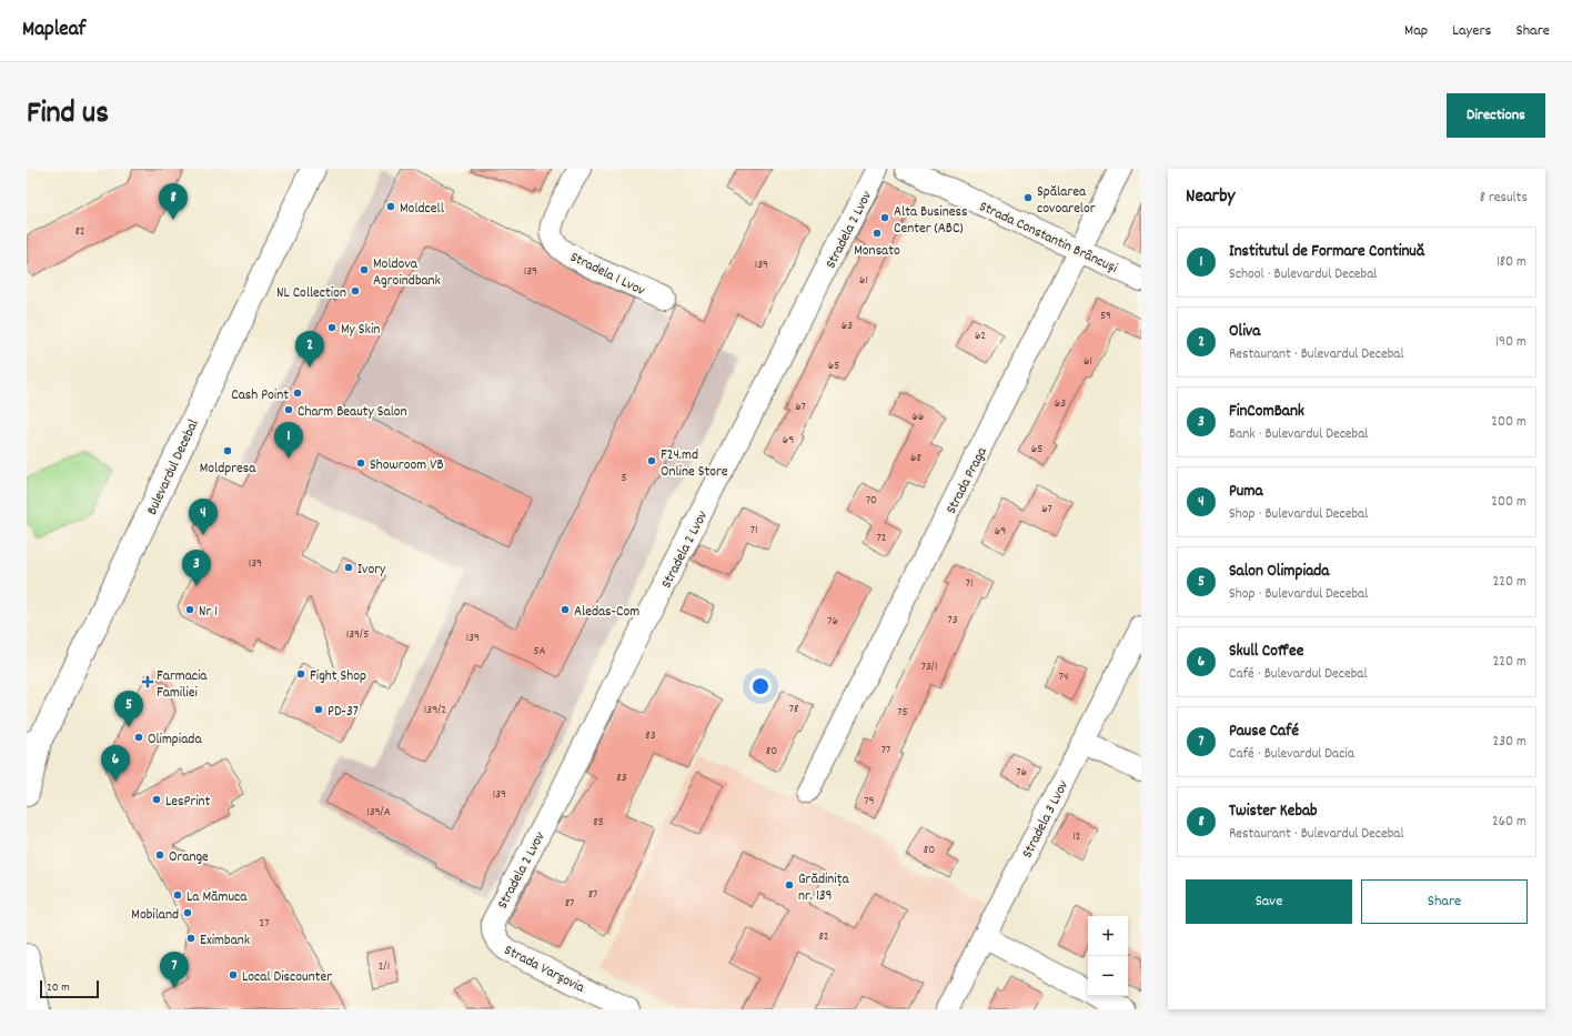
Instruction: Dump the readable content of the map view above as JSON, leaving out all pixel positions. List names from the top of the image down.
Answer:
{
  "streets": {
    "main road": ["Bulevardul Decebal"],
    "street": [
      "Stradela 2 Lvov",
      "Strada Constantin Brâncuși",
      "Stradela 1 Lvov",
      "Strada Praga",
      "Stradela 3 Lvov",
      "Strada Varșovia"
    ]
  },
  "crossings": [
    ["Stradela 2 Lvov", "Strada Varșovia"],
    ["Strada Constantin Brâncuși", "Strada Praga"]
  ],
  "places": {
    "other": [
      "Spălarea covoarelor",
      "Moldcell",
      "Alta Business Center (ABC)",
      "Monsato",
      "Moldova Agroindbank",
      "NL Collection",
      "My Skin",
      "Cash Point",
      "Charm Beauty Salon",
      "Moldpresa",
      "F24.md Online Store",
      "Showroom VB",
      "Ivory",
      "Nr 1",
      "Aledas-Com",
      "Fight Shop",
      "PD-37",
      "Olimpiada",
      "LesPrint",
      "Orange",
      "Grădinița nr. 139",
      "La Mămuca",
      "Mobiland",
      "Eximbank",
      "Local Discounter"
    ],
    "health": ["Farmacia Familiei"]
  },
  "house_numbers": [
    "82",
    "139",
    "139",
    "61",
    "59",
    "63",
    "62",
    "61",
    "65",
    "63",
    "67",
    "66",
    "69",
    "65",
    "68",
    "5",
    "70",
    "67",
    "71",
    "69",
    "72",
    "139",
    "71",
    "73",
    "76",
    "139/5",
    "139",
    "5A",
    "73/1",
    "74",
    "78",
    "139/2",
    "75",
    "83",
    "77",
    "80",
    "76",
    "83",
    "139",
    "79",
    "139/A",
    "85",
    "12",
    "80",
    "87",
    "87",
    "27",
    "82",
    "2/1"
  ],
  "scale_bar": "20 m",
  "page": {
    "header": "Mapleaf",
    "nav": ["Map", "Layers", "Share"],
    "title": "Find us",
    "buttons": [
      "Directions",
      ["Save", "Share"]
    ],
    "heading": ["Nearby", "8 results"],
    "pins": [
      "8",
      "2",
      "1",
      "4",
      "3",
      "5",
      "6",
      "7"
    ],
    "list": [
      {
        "mark": "1",
        "name": "Institutul de Formare Continuă",
        "note": "School · Bulevardul Decebal",
        "value": "180 m"
      },
      {
        "mark": "2",
        "name": "Oliva",
        "note": "Restaurant · Bulevardul Decebal",
        "value": "190 m"
      },
      {
        "mark": "3",
        "name": "FinComBank",
        "note": "Bank · Bulevardul Decebal",
        "value": "200 m"
      },
      {
        "mark": "4",
        "name": "Puma",
        "note": "Shop · Bulevardul Decebal",
        "value": "200 m"
      },
      {
        "mark": "5",
        "name": "Salon Olimpiada",
        "note": "Shop · Bulevardul Decebal",
        "value": "220 m"
      },
      {
        "mark": "6",
        "name": "Skull Coffee",
        "note": "Café · Bulevardul Decebal",
        "value": "220 m"
      },
      {
        "mark": "7",
        "name": "Pause Café",
        "note": "Café · Bulevardul Dacia",
        "value": "230 m"
      },
      {
        "mark": "8",
        "name": "Twister Kebab",
        "note": "Restaurant · Bulevardul Decebal",
        "value": "260 m"
      }
    ],
    "map_buttons": ["+", "−"],
    "scale": "20 m"
  }
}
